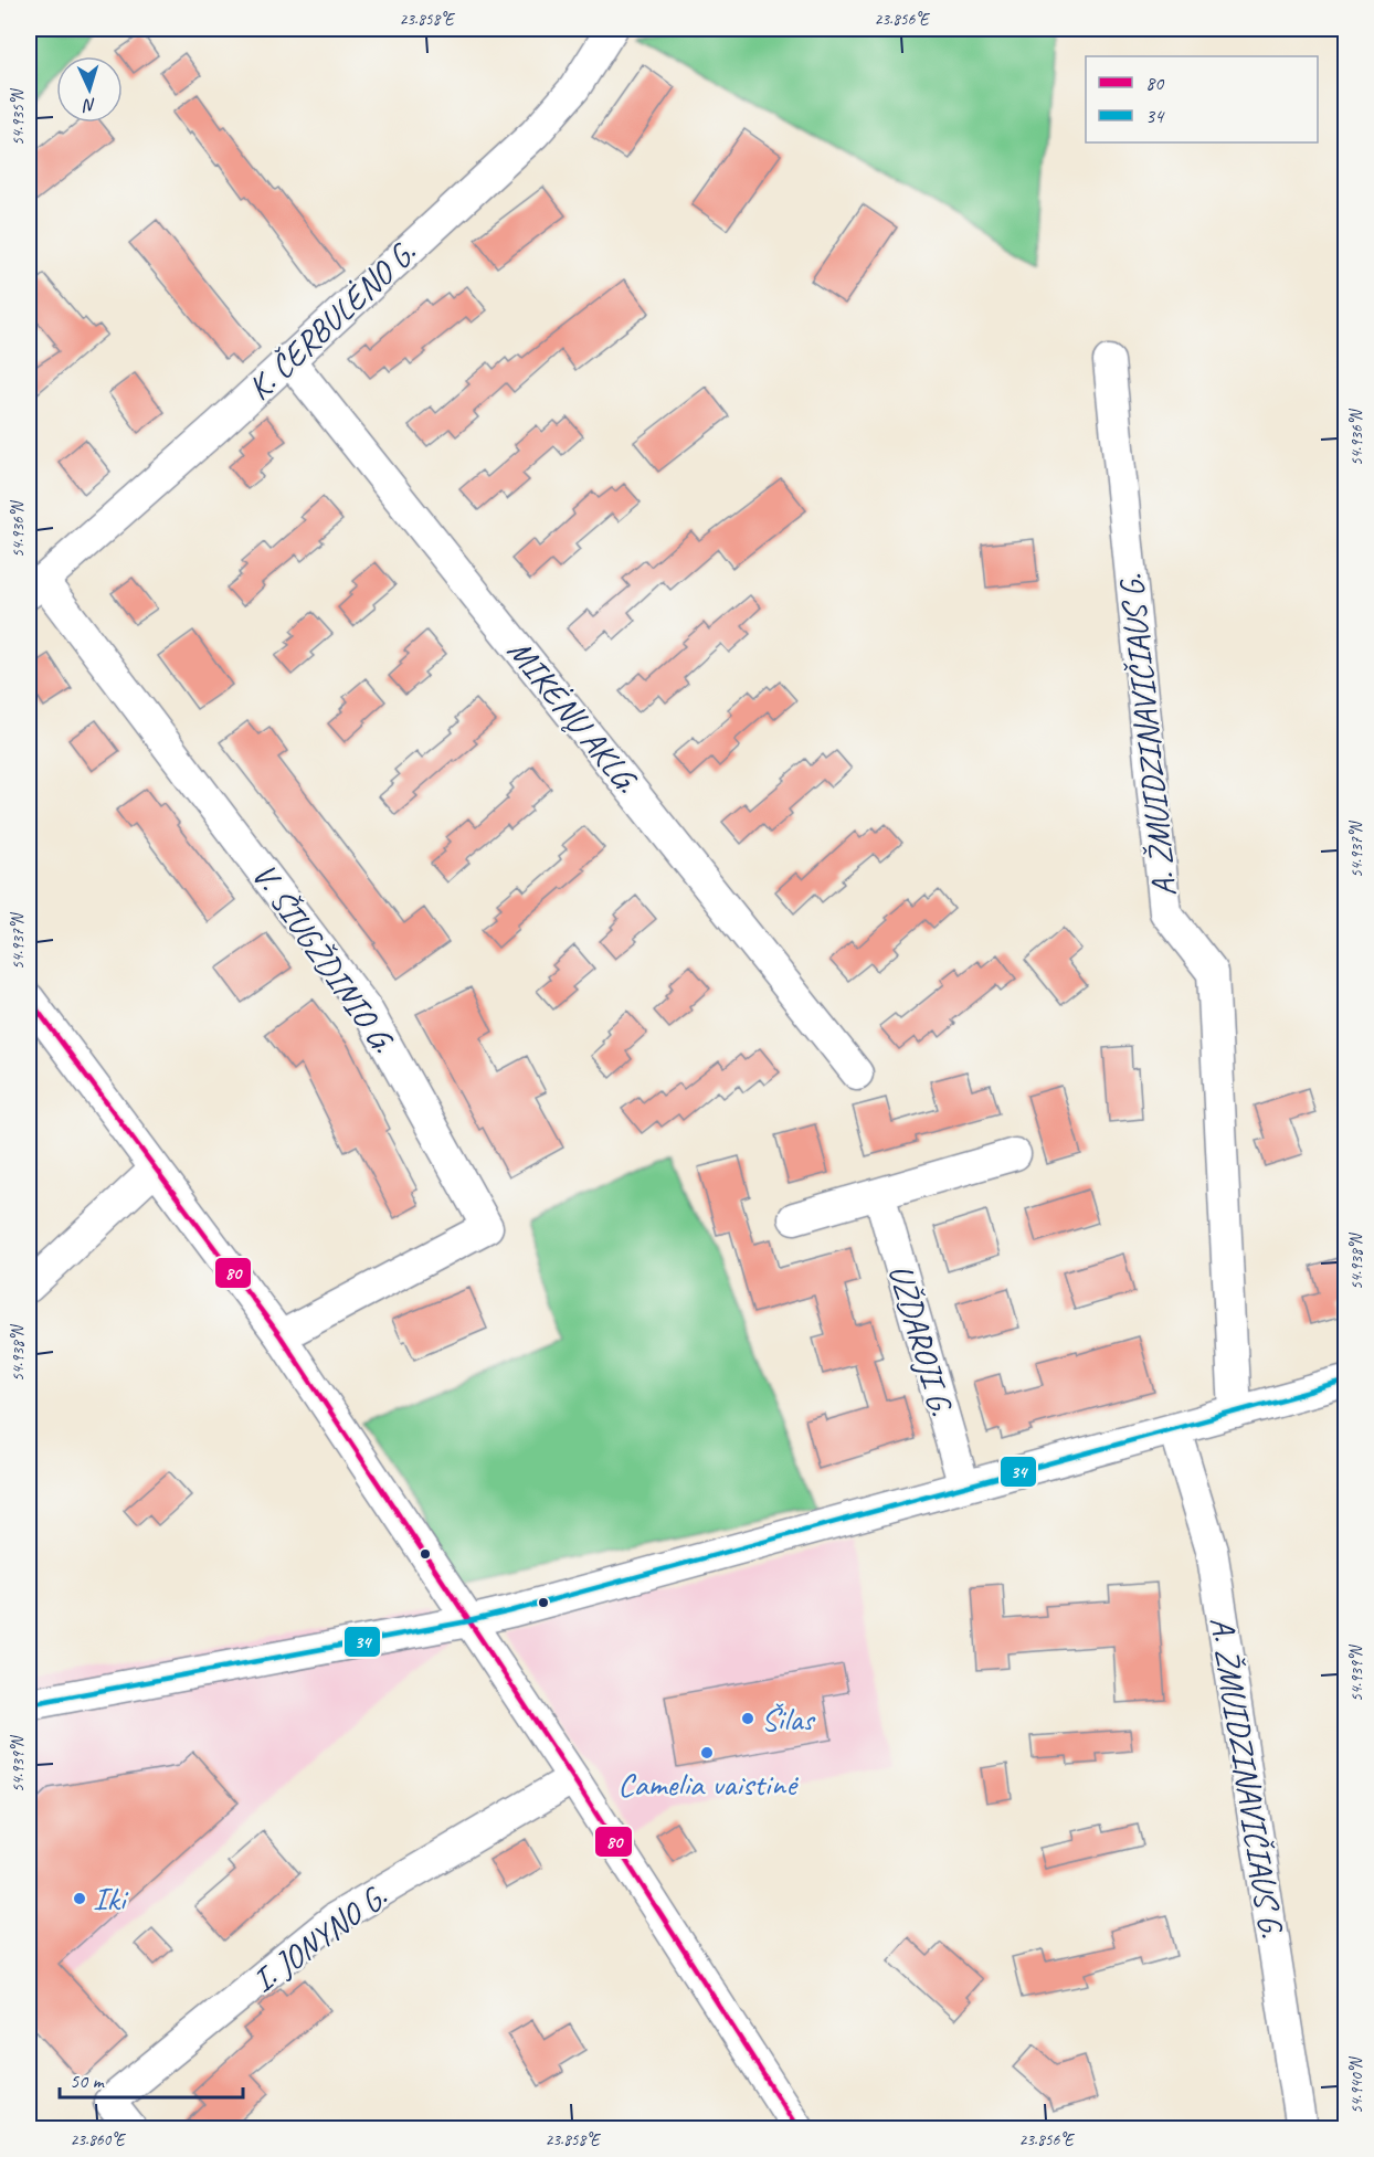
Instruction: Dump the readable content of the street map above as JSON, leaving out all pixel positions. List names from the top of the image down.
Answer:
{
  "streets": {
    "street": [
      "K. ČERBULĖNO G.",
      "MIKĖNŲ AKLG.",
      "A. ŽMUIDZINAVIČIAUS G.",
      "V. ŠIUGŽDINIO G.",
      "UŽDAROJI G.",
      "I. JONYNO G."
    ]
  },
  "crossings": [
    ["K. ČERBULĖNO G.", "MIKĖNŲ AKLG."],
    ["K. ČERBULĖNO G.", "V. ŠIUGŽDINIO G."]
  ],
  "places": ["Šilas", "Camelia vaistinė", "Iki"],
  "lines": ["transit line 80", "transit line 34"],
  "legend": ["80", "34"],
  "scale_bar": "50 m",
  "north": "bottom",
  "coordinates": [
    "23.858°E",
    "23.856°E",
    "54.935°N",
    "54.936°N",
    "54.937°N",
    "54.938°N",
    "54.939°N",
    "54.940°N",
    "23.860°E"
  ]
}
